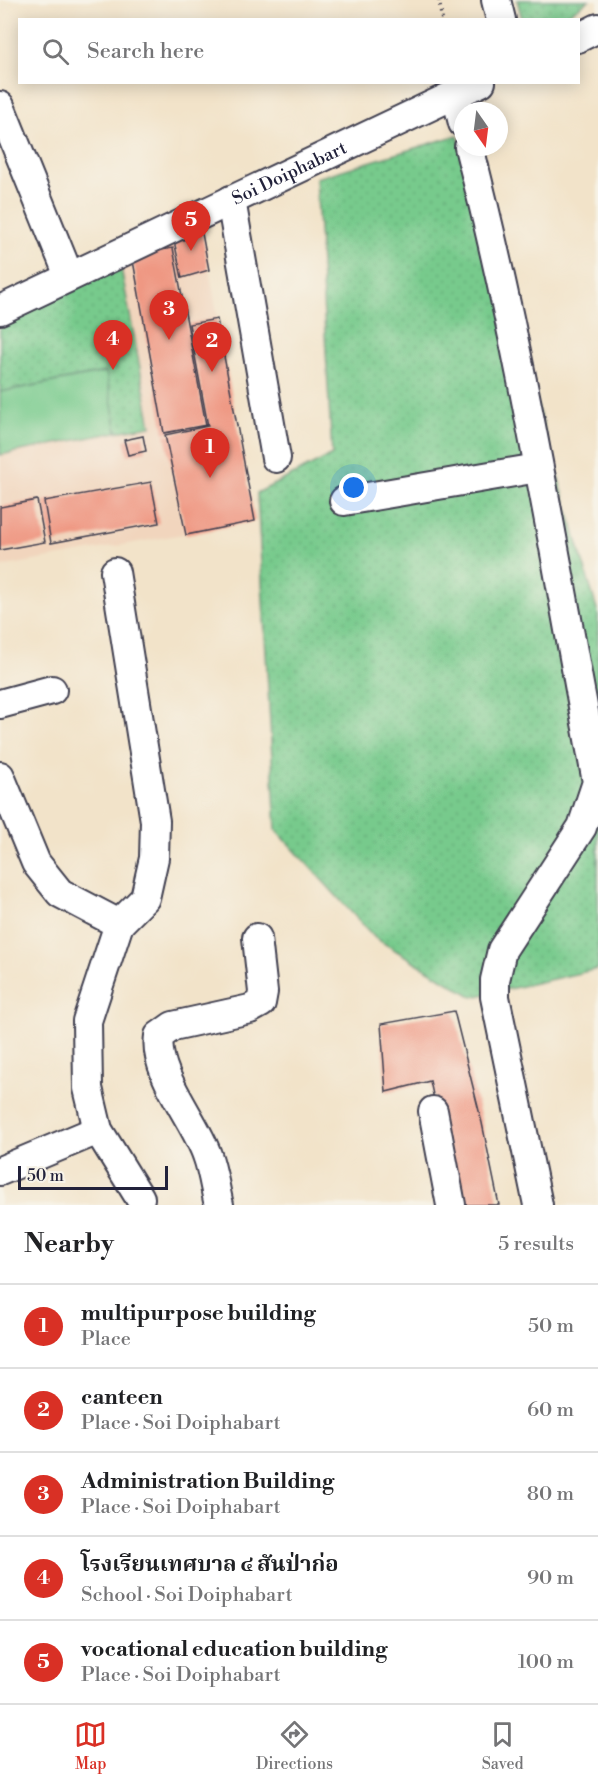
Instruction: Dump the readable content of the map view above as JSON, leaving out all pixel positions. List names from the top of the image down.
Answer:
{
  "streets": {
    "street": ["Soi Doiphabart"]
  },
  "scale_bar": "50 m",
  "north": "bottom",
  "page": {
    "search": "Search here",
    "pins": [
      "5",
      "3",
      "4",
      "2",
      "1"
    ],
    "scale": "50 m",
    "heading": ["Nearby", "5 results"],
    "list": [
      {
        "mark": "1",
        "name": "multipurpose building",
        "note": "Place",
        "value": "50 m"
      },
      {
        "mark": "2",
        "name": "canteen",
        "note": "Place · Soi Doiphabart",
        "value": "60 m"
      },
      {
        "mark": "3",
        "name": "Administration Building",
        "note": "Place · Soi Doiphabart",
        "value": "80 m"
      },
      {
        "mark": "4",
        "name": "โรงเรียนเทศบาล ๔ สันป่าก่อ",
        "note": "School · Soi Doiphabart",
        "value": "90 m"
      },
      {
        "mark": "5",
        "name": "vocational education building",
        "note": "Place · Soi Doiphabart",
        "value": "100 m"
      }
    ],
    "nav": ["Map", "Directions", "Saved"]
  }
}
